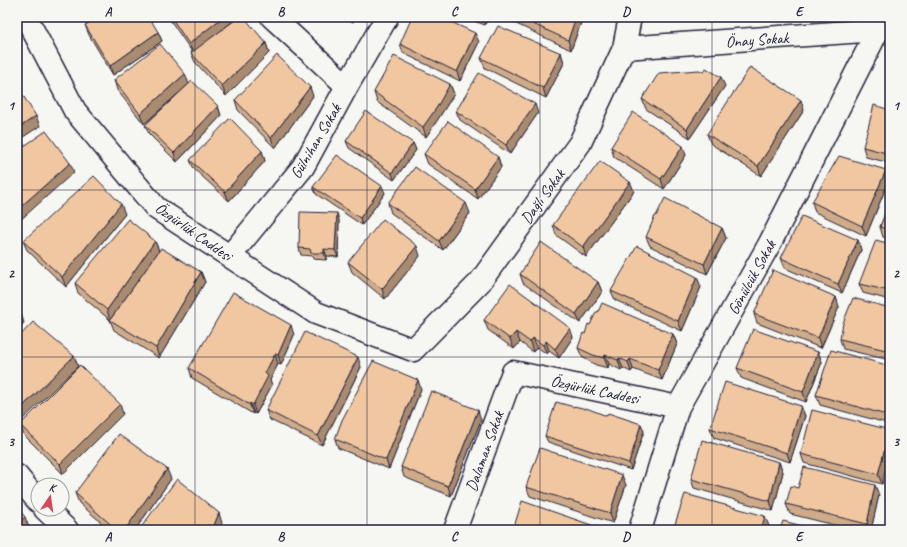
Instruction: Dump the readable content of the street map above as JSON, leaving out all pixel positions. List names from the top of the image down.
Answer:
{
  "streets": {
    "street": [
      "Önay Sokak",
      "Gülnihan Sokak",
      "Dağlı Sokak",
      "Özgürlük Caddesi",
      "Gönülcük Sokak",
      "Dalaman Sokak"
    ]
  },
  "crossings": [
    ["Önay Sokak", "Dağlı Sokak"],
    ["Önay Sokak", "Gönülcük Sokak"],
    ["Gülnihan Sokak", "Özgürlük Caddesi"],
    ["Dağlı Sokak", "Özgürlük Caddesi"],
    ["Özgürlük Caddesi", "Gönülcük Sokak"],
    ["Özgürlük Caddesi", "Dalaman Sokak"]
  ],
  "north": "top",
  "grid": {
    "columns": [
      "A",
      "B",
      "C",
      "D",
      "E"
    ],
    "rows": ["1", "2", "3"]
  }
}
